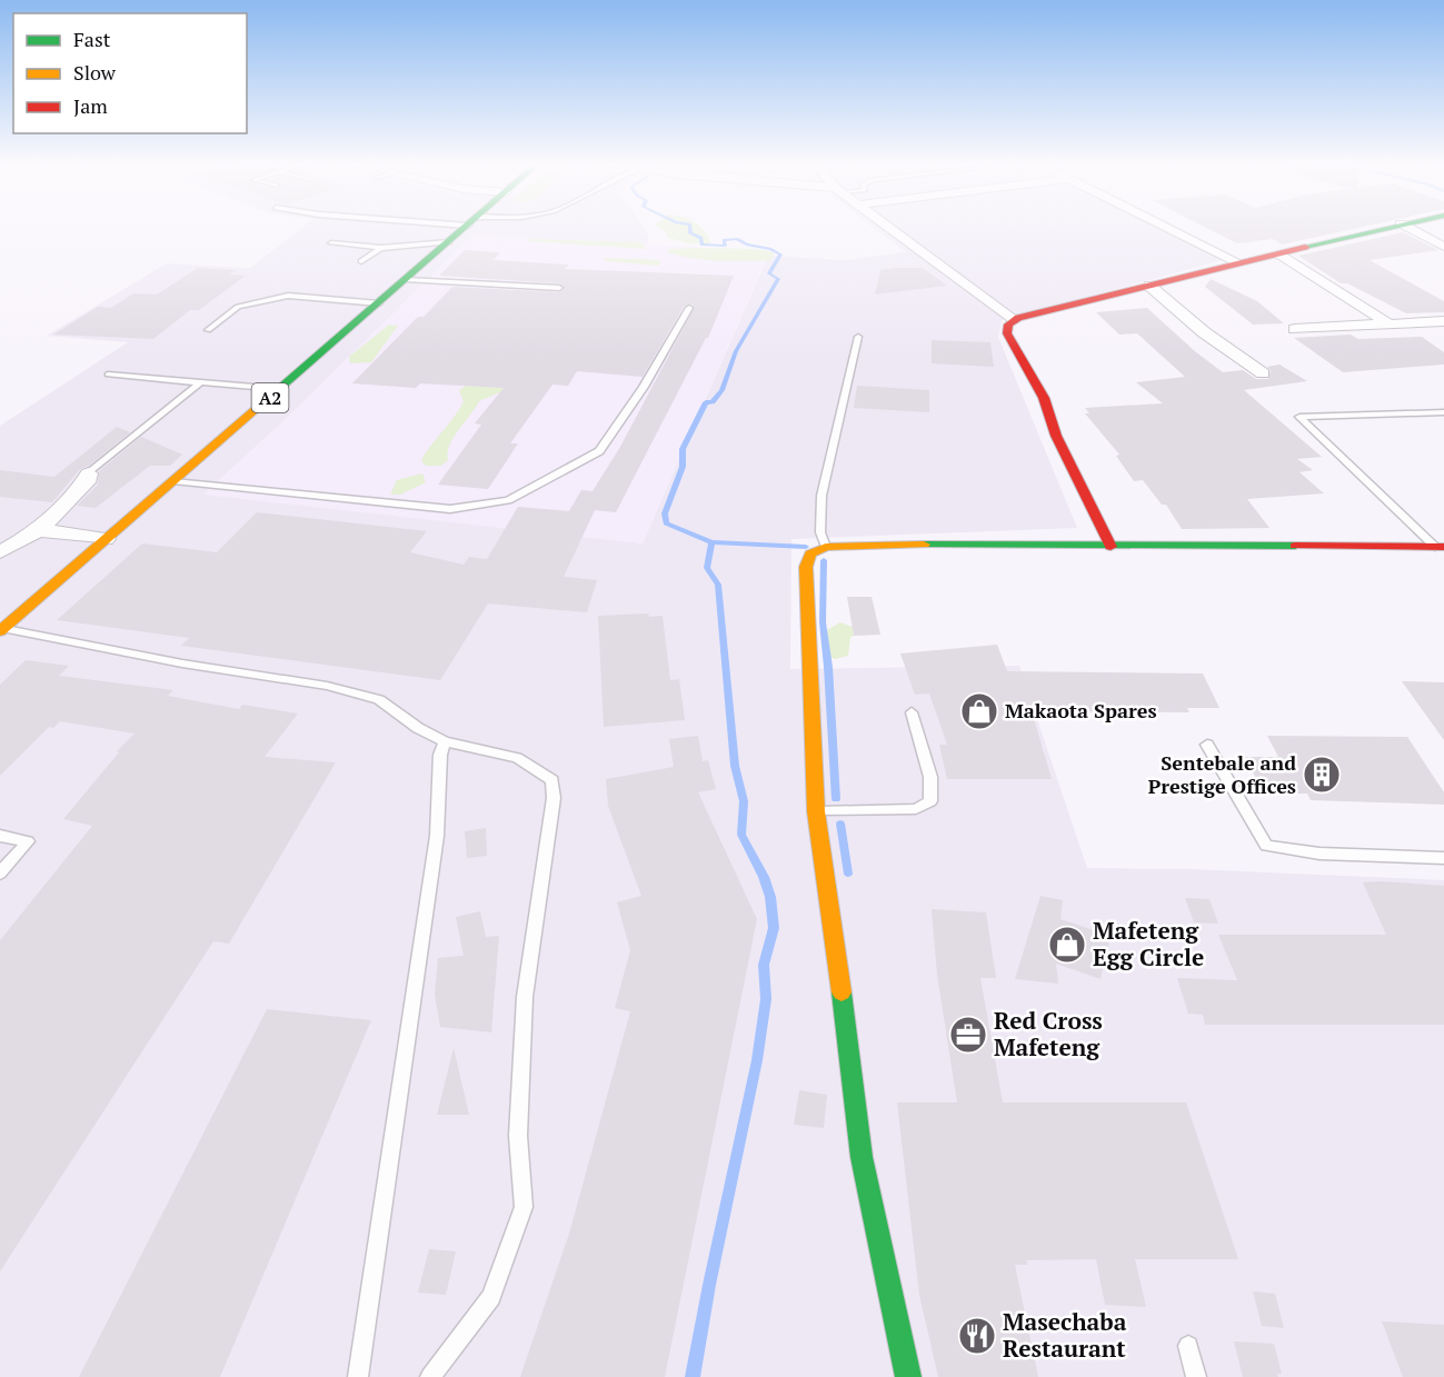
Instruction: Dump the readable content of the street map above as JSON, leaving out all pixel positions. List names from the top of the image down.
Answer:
{
  "streets": {
    "street": ["A2"]
  },
  "places": {
    "shop": ["Makaota Spares", "Mafeteng Egg Circle"],
    "building": ["Sentebale and Prestige Offices"],
    "office": ["Red Cross Mafeteng"],
    "restaurant": ["Masechaba Restaurant"]
  },
  "legend": ["Fast", "Slow", "Jam"]
}
